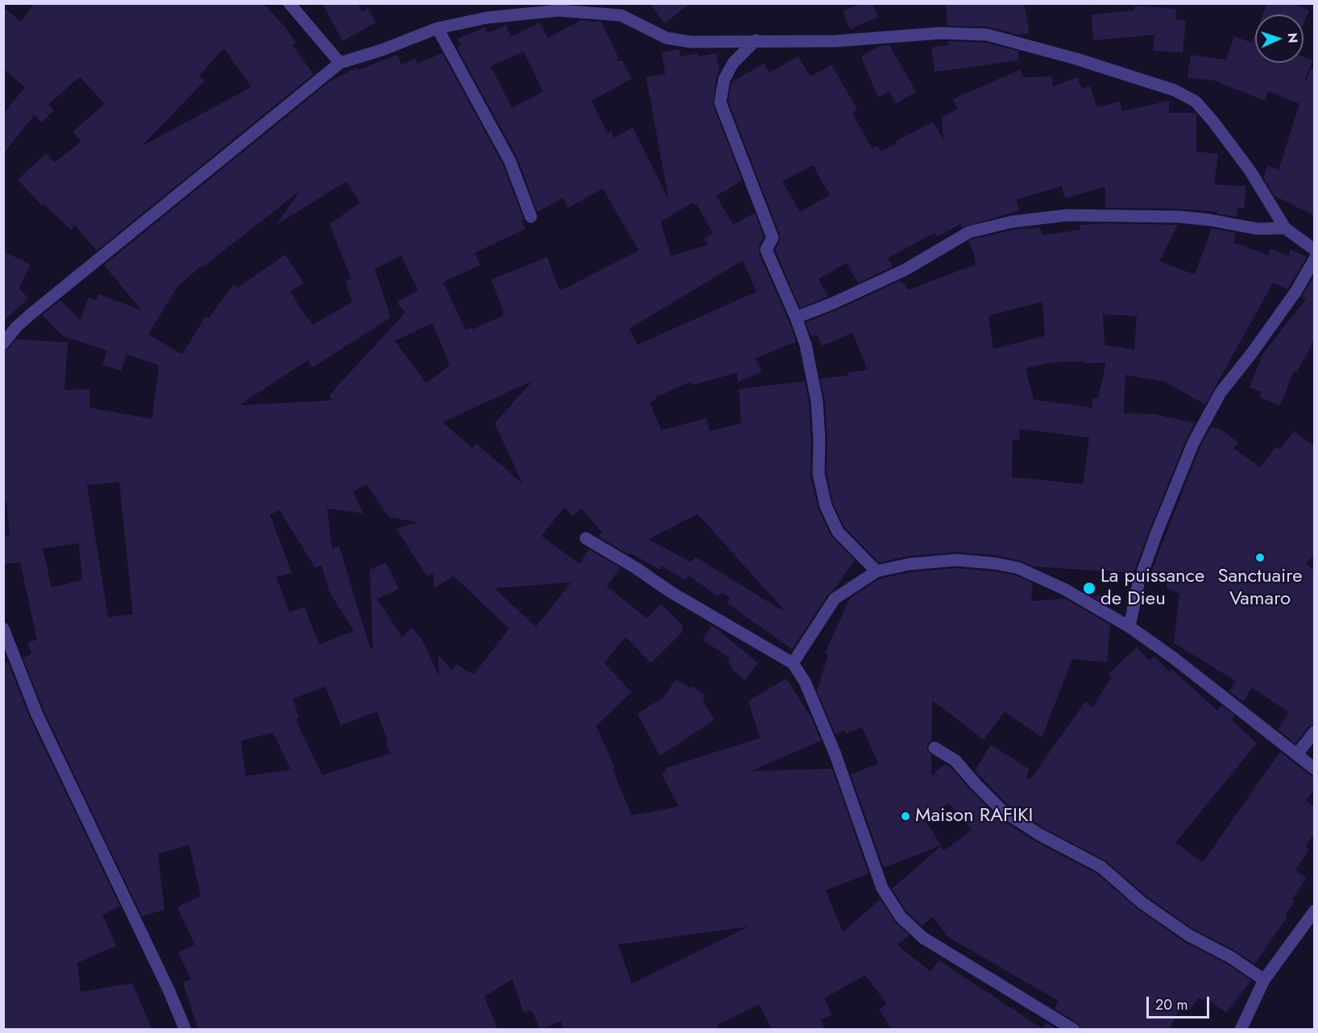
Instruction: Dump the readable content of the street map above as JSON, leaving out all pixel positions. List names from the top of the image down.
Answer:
{
  "places": ["Sanctuaire Vamaro", "La puissance de Dieu", "Maison RAFIKI"],
  "scale_bar": "20 m",
  "north": "right"
}
